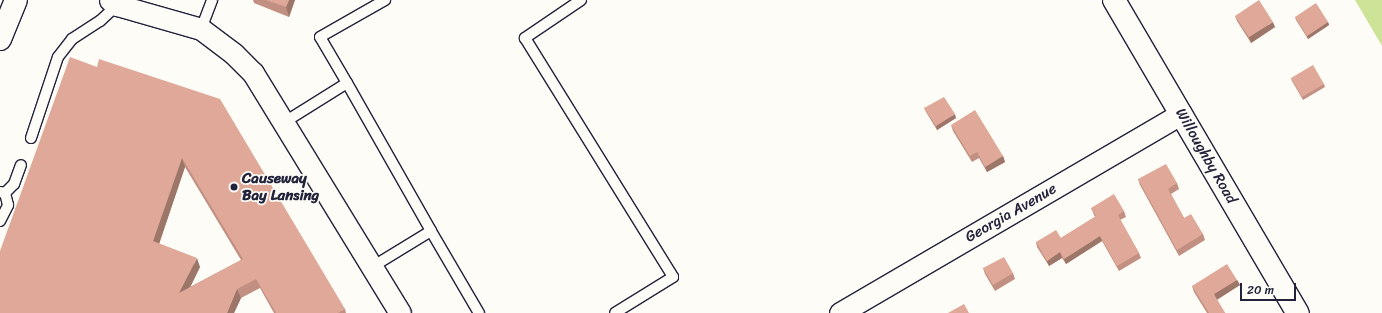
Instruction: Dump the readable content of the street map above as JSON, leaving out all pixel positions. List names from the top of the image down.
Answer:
{
  "streets": {
    "street": ["Willoughby Road", "Georgia Avenue"]
  },
  "crossings": [
    ["Willoughby Road", "Georgia Avenue"]
  ],
  "places": ["Causeway Bay Lansing"],
  "scale_bar": "20 m"
}
